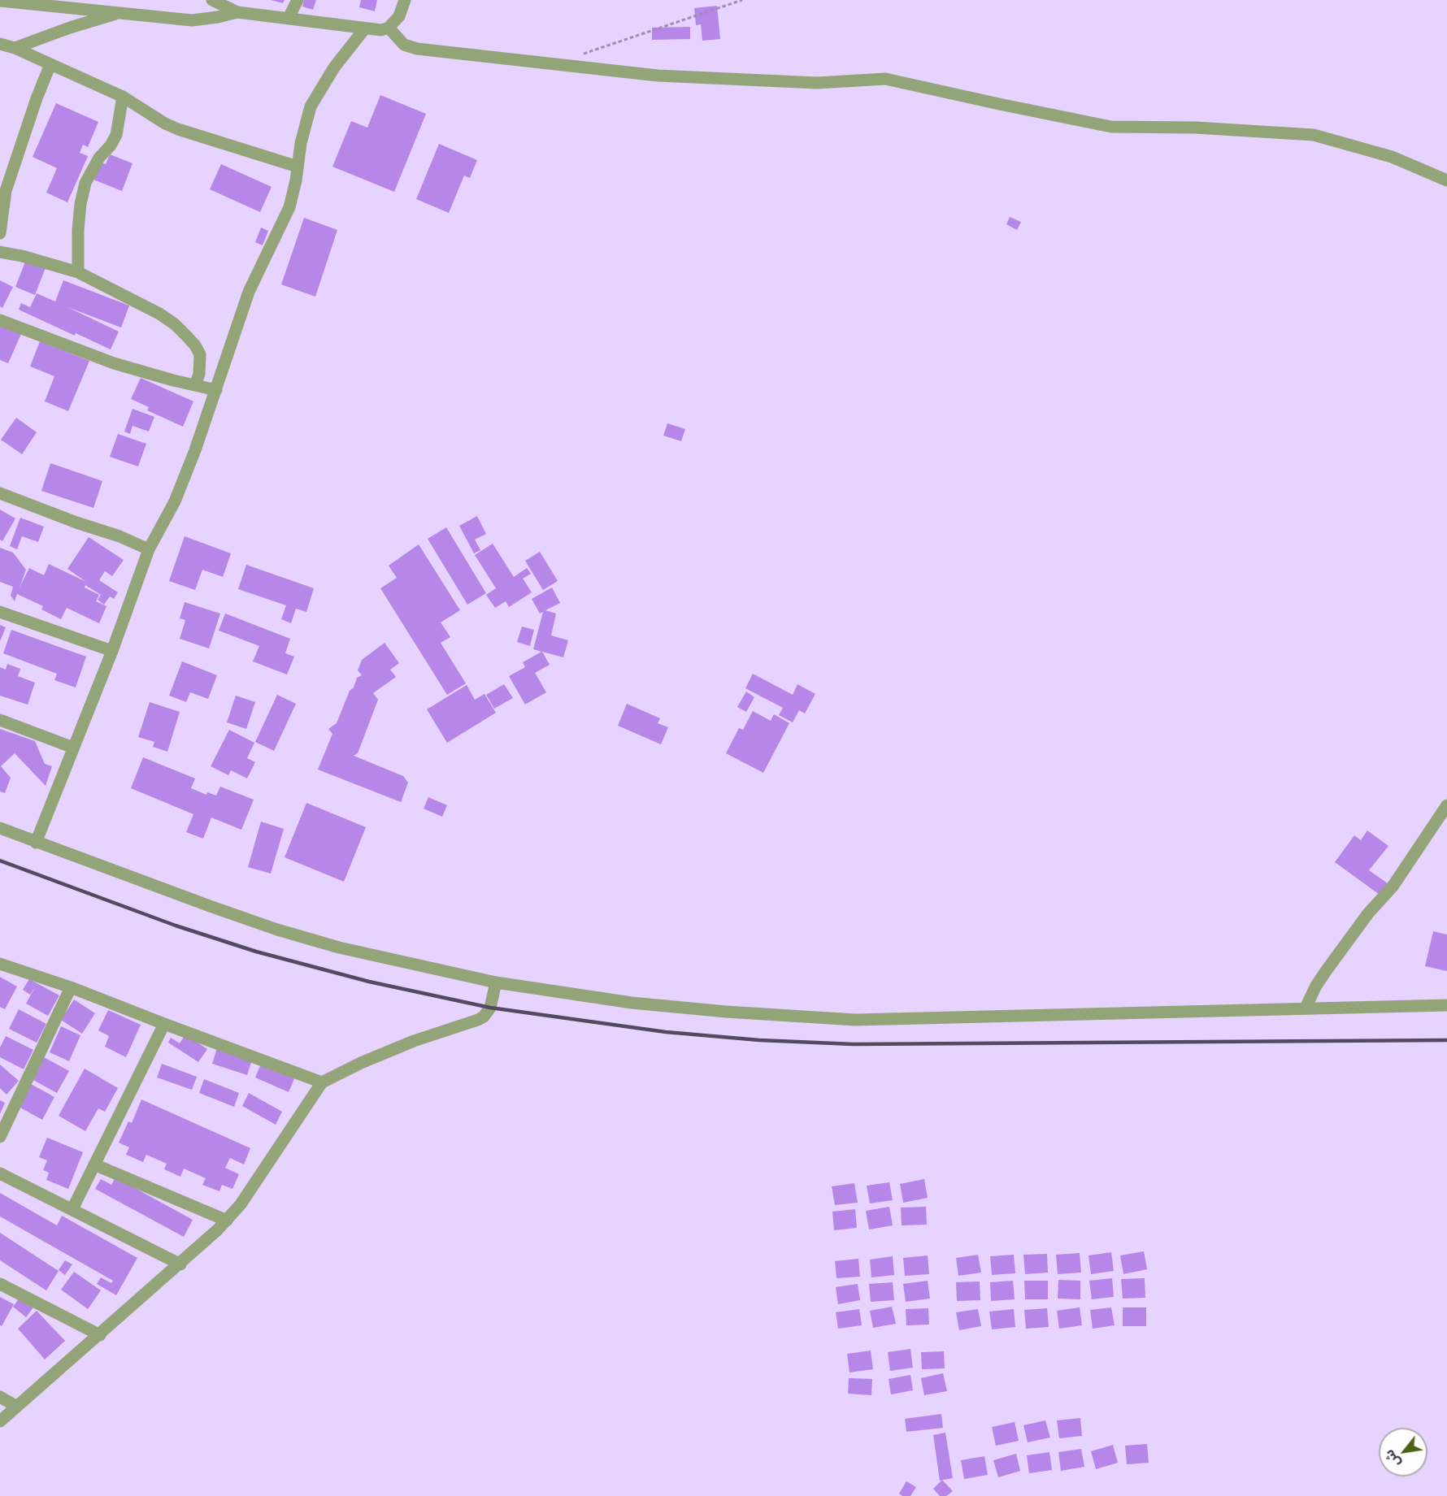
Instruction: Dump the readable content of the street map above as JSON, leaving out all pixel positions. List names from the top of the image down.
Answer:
{
  "north": "bottom left"
}
